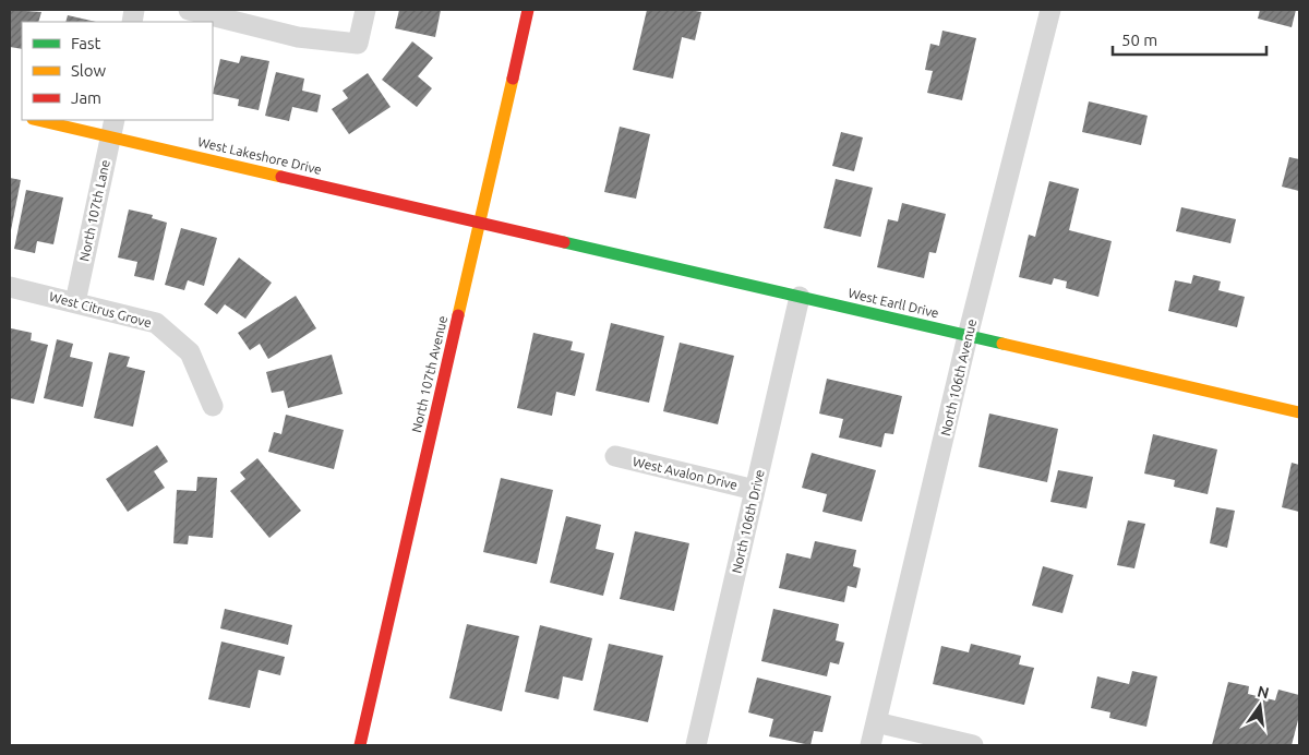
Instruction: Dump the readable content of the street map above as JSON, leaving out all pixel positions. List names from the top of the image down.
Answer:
{
  "streets": {
    "street": [
      "West Lakeshore Drive",
      "North 107th Lane",
      "West Earll Drive",
      "West Citrus Grove",
      "North 107th Avenue",
      "North 106th Avenue",
      "West Avalon Drive",
      "North 106th Drive"
    ]
  },
  "crossings": [
    ["West Lakeshore Drive", "North 107th Lane"],
    ["West Lakeshore Drive", "West Earll Drive"],
    ["West Lakeshore Drive", "North 107th Avenue"],
    ["North 107th Lane", "West Citrus Grove"],
    ["West Earll Drive", "North 107th Avenue"],
    ["West Earll Drive", "North 106th Avenue"],
    ["West Earll Drive", "North 106th Drive"],
    ["West Avalon Drive", "North 106th Drive"]
  ],
  "legend": ["Fast", "Slow", "Jam"],
  "scale_bar": "50 m",
  "north": "top"
}
